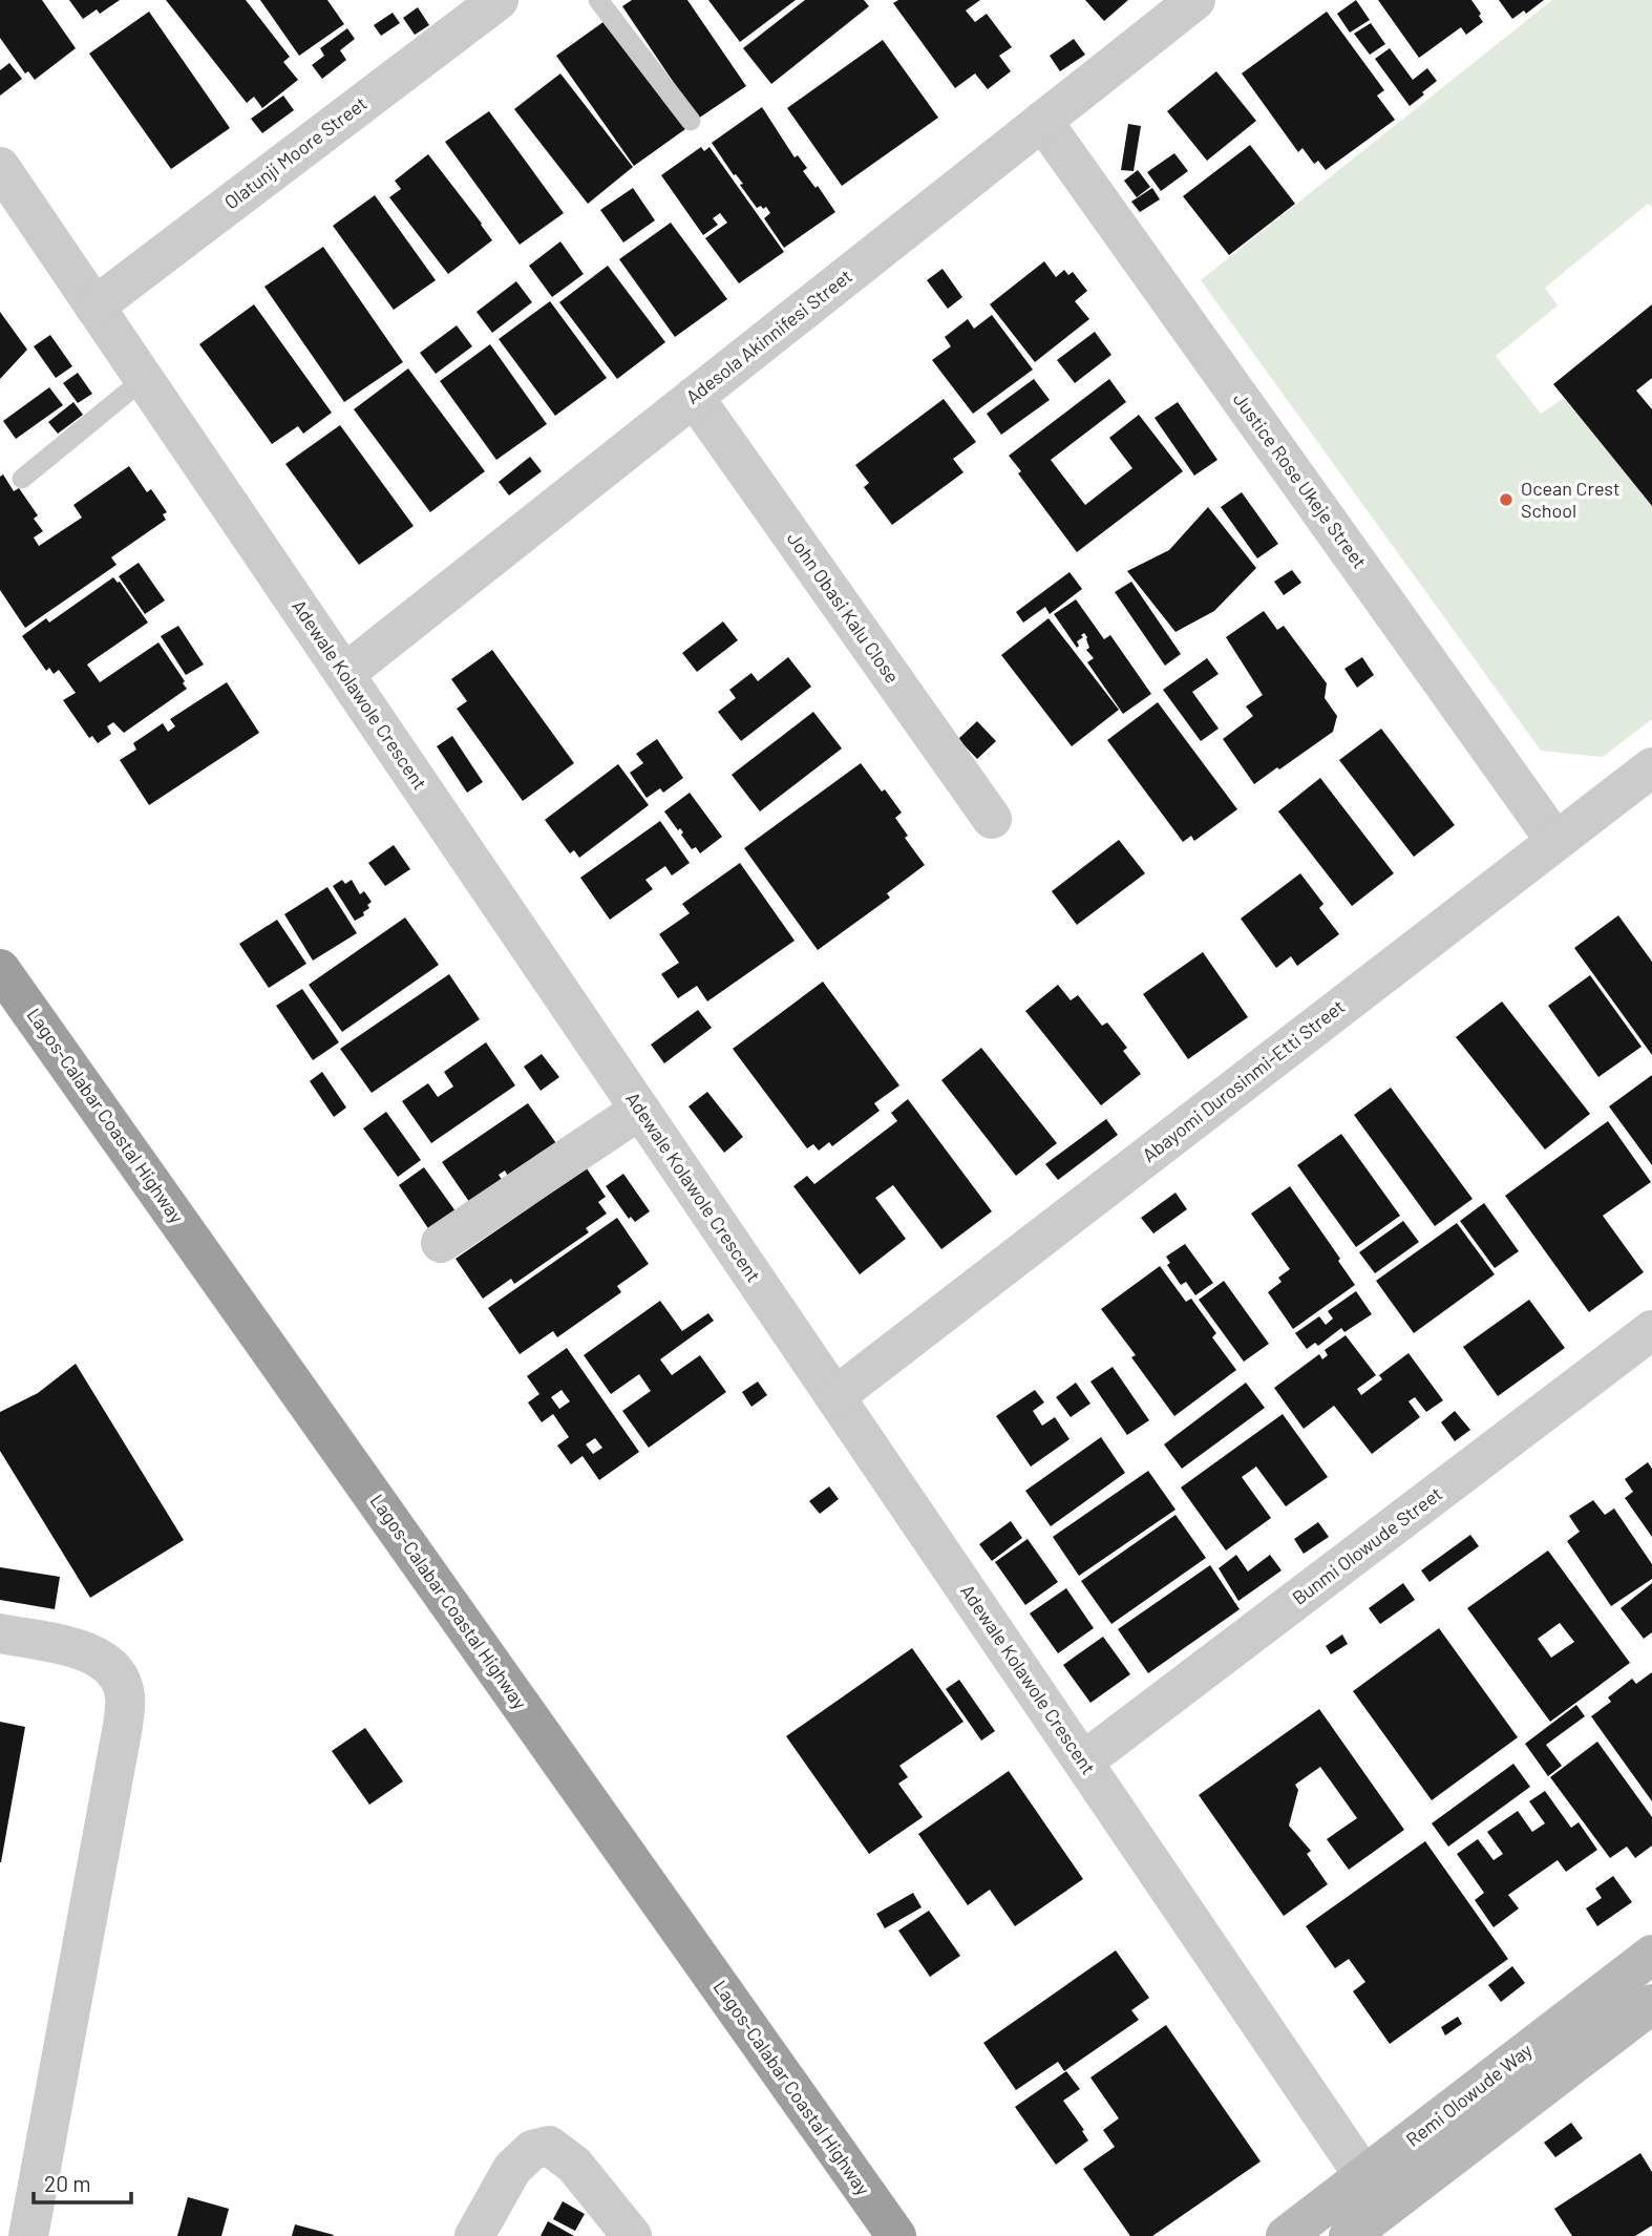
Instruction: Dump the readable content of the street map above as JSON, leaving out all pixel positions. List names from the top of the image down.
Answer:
{
  "streets": {
    "highway": ["Lagos-Calabar Coastal Highway"],
    "main road": ["Remi Olowude Way"],
    "street": [
      "Olatunji Moore Street",
      "Adesola Akinnifesi Street",
      "Justice Rose Ukeje Street",
      "John Obasi Kalu Close",
      "Adewale Kolawole Crescent",
      "Abayomi Durosinmi-Etti Street",
      "Bunmi Olowude Street"
    ]
  },
  "crossings": [
    ["Olatunji Moore Street", "Adewale Kolawole Crescent"],
    ["Adesola Akinnifesi Street", "Justice Rose Ukeje Street"],
    ["Adesola Akinnifesi Street", "John Obasi Kalu Close"],
    ["Adesola Akinnifesi Street", "Adewale Kolawole Crescent"],
    ["Justice Rose Ukeje Street", "Abayomi Durosinmi-Etti Street"],
    ["Adewale Kolawole Crescent", "Abayomi Durosinmi-Etti Street"],
    ["Adewale Kolawole Crescent", "Bunmi Olowude Street"],
    ["Adewale Kolawole Crescent", "Remi Olowude Way"]
  ],
  "places": ["Ocean Crest School"],
  "scale_bar": "20 m"
}
